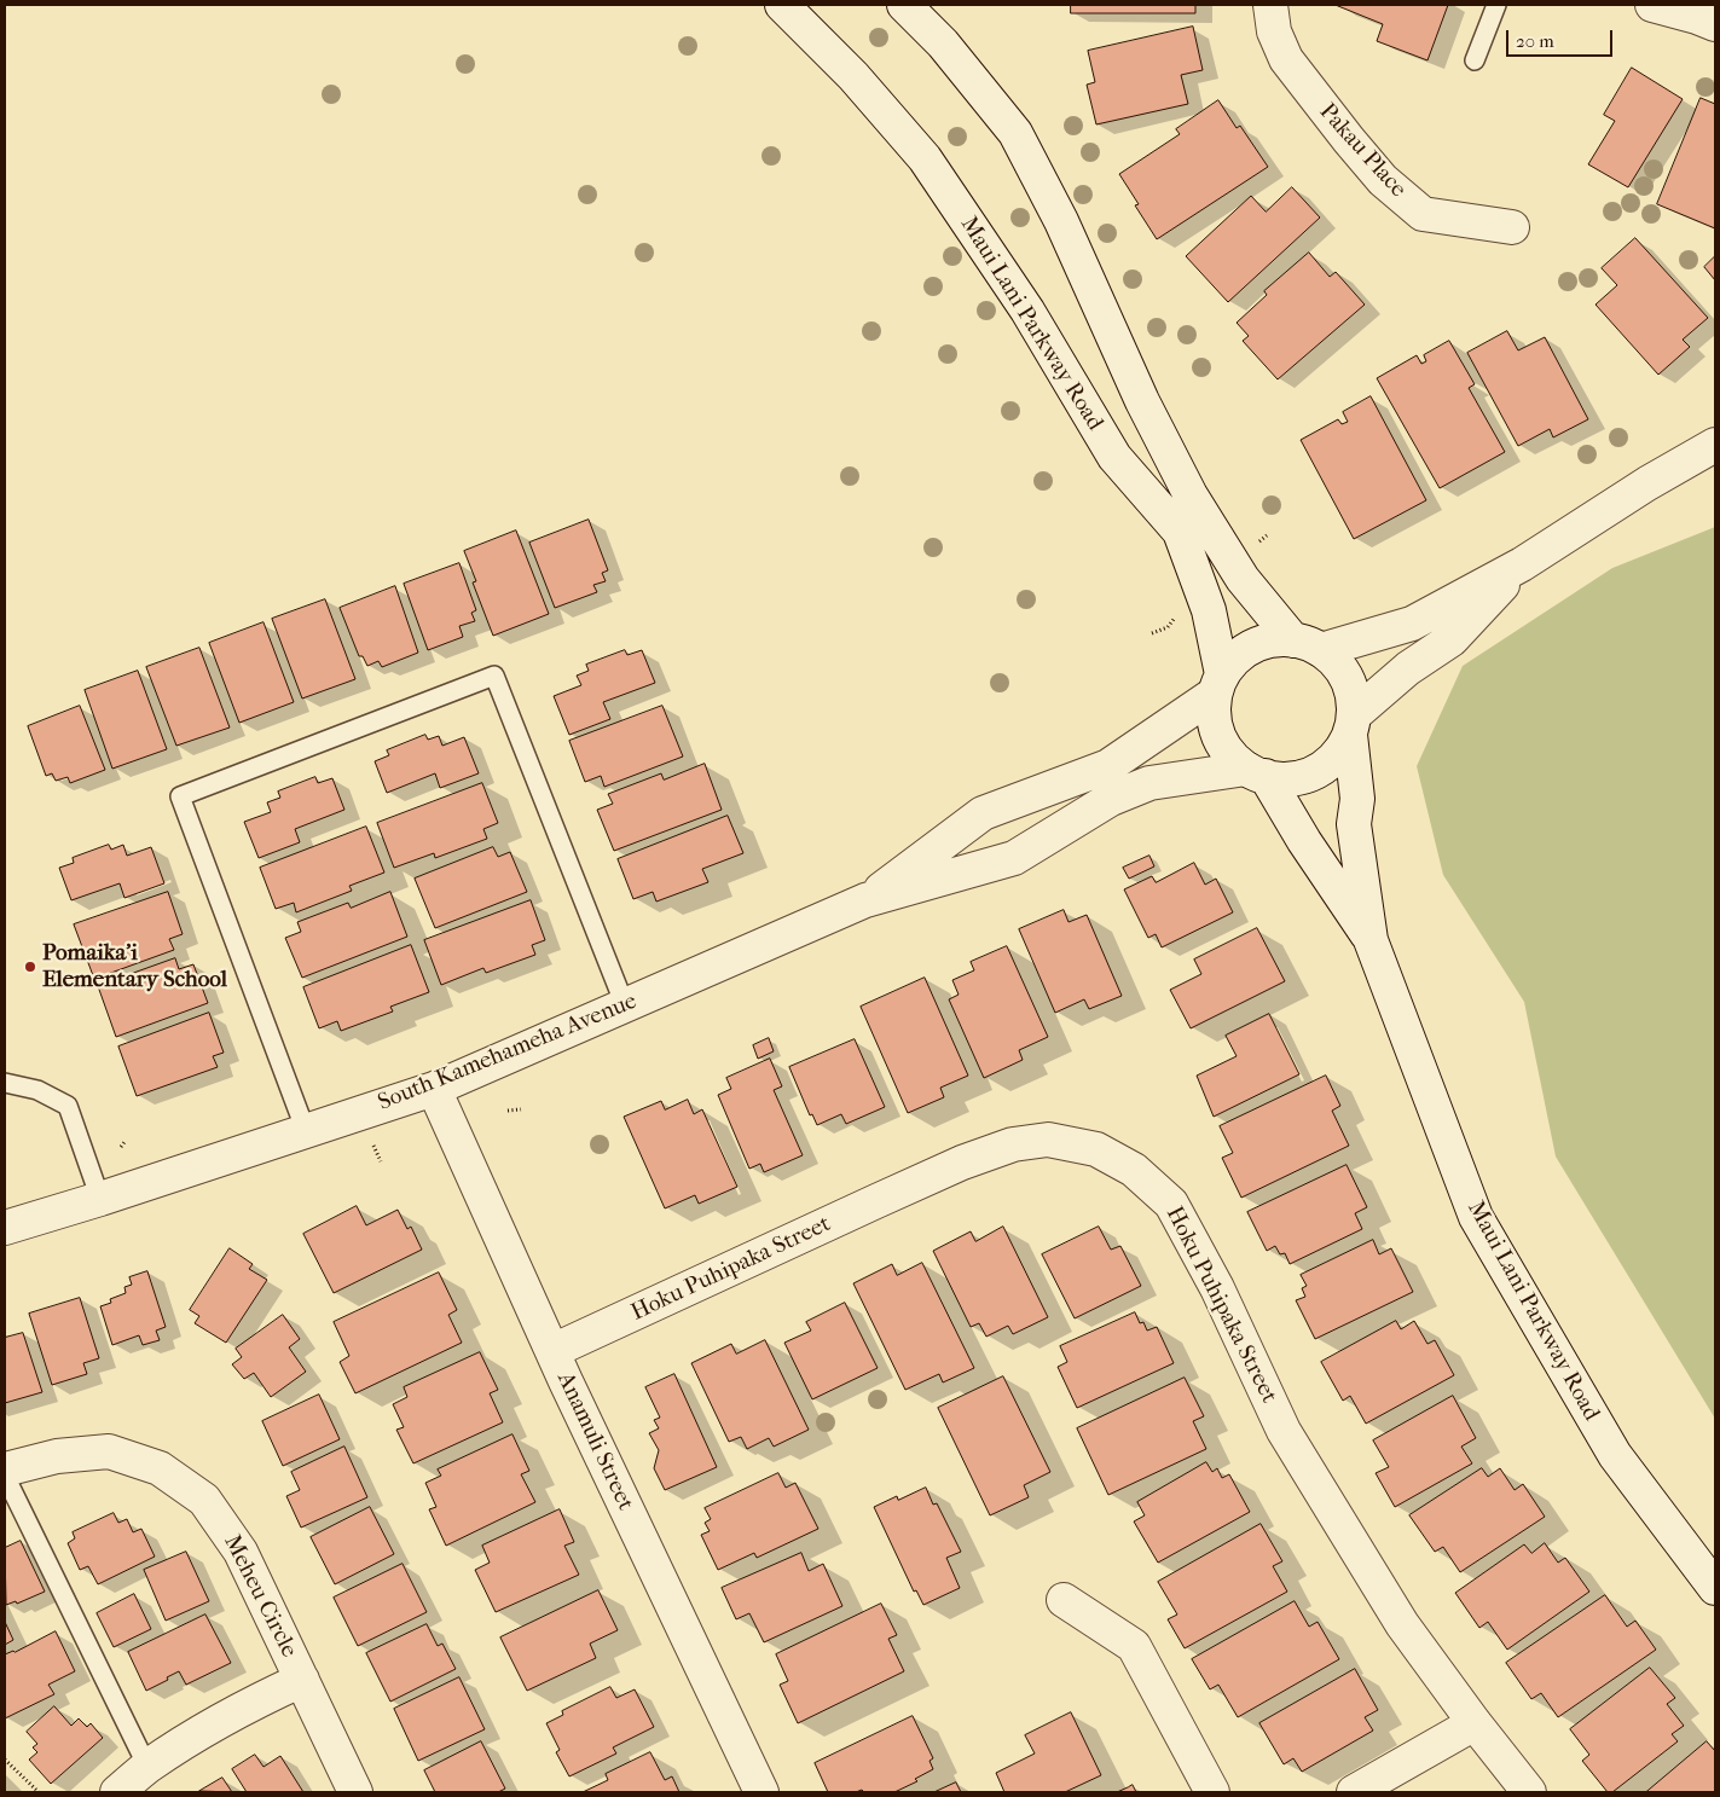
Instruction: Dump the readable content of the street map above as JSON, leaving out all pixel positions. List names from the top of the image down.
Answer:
{
  "streets": {
    "street": [
      "Pakau Place",
      "Maui Lani Parkway Road",
      "South Kamehameha Avenue",
      "Hoku Puhipaka Street",
      "Anamuli Street",
      "Meheu Circle"
    ]
  },
  "crossings": [
    ["Maui Lani Parkway Road", "South Kamehameha Avenue"],
    ["South Kamehameha Avenue", "Anamuli Street"],
    ["Hoku Puhipaka Street", "Anamuli Street"]
  ],
  "places": ["Pomaika'i Elementary School"],
  "scale_bar": "20 m"
}
